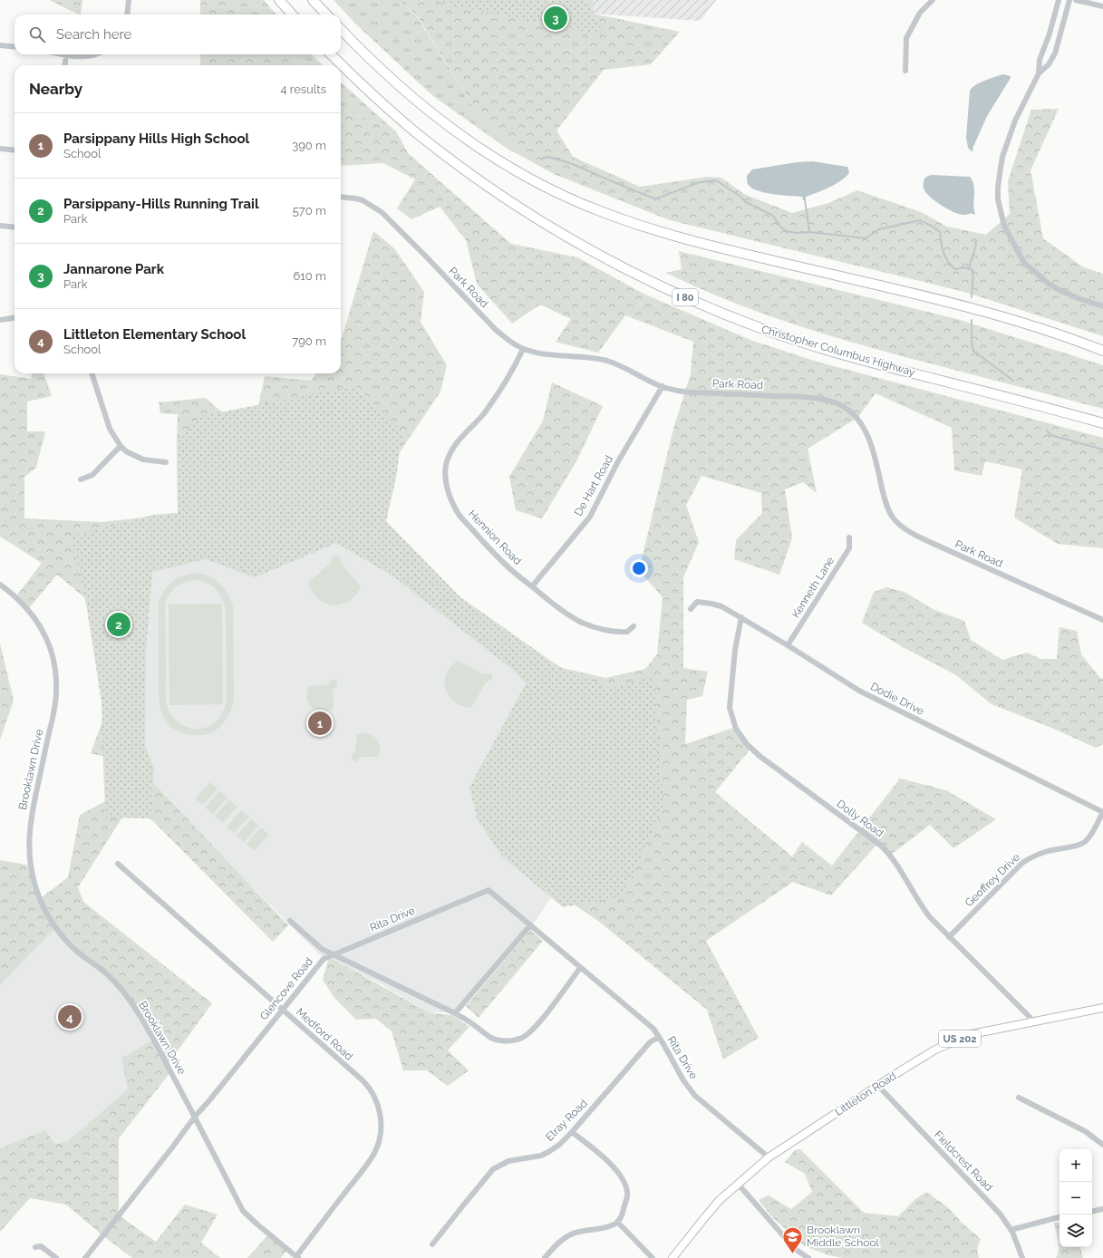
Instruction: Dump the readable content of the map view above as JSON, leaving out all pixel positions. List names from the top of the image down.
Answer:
{
  "streets": {
    "highway": ["I 80", "Christopher Columbus Highway"],
    "main road": ["US 202", "Littleton Road"],
    "street": [
      "Park Road",
      "De Hart Road",
      "Hennion Road",
      "Kenneth Lane",
      "Dodie Drive",
      "Brooklawn Drive",
      "Dolly Road",
      "Geoffrey Drive",
      "Rita Drive",
      "Glencove Road",
      "Medford Road",
      "Elray Road",
      "Fieldcrest Road"
    ]
  },
  "crossings": [
    ["Park Road", "De Hart Road"],
    ["Park Road", "Hennion Road"],
    ["De Hart Road", "Hennion Road"],
    ["Kenneth Lane", "Dodie Drive"],
    ["Dodie Drive", "Dolly Road"],
    ["Dodie Drive", "Geoffrey Drive"],
    ["Brooklawn Drive", "Glencove Road"],
    ["Brooklawn Drive", "Medford Road"],
    ["Dolly Road", "Geoffrey Drive"],
    ["Dolly Road", "Littleton Road"],
    ["Rita Drive", "Glencove Road"],
    ["Rita Drive", "Littleton Road"],
    ["Rita Drive", "Elray Road"],
    ["Glencove Road", "Medford Road"],
    ["Littleton Road", "Fieldcrest Road"]
  ],
  "places": {
    "school or university": ["Brooklawn Middle School"]
  },
  "page": {
    "pins": [
      "3",
      "2",
      "1",
      "4"
    ],
    "search": "Search here",
    "heading": ["Nearby", "4 results"],
    "list": [
      {
        "mark": "1",
        "name": "Parsippany Hills High School",
        "note": "School",
        "value": "390 m"
      },
      {
        "mark": "2",
        "name": "Parsippany-Hills Running Trail",
        "note": "Park",
        "value": "570 m"
      },
      {
        "mark": "3",
        "name": "Jannarone Park",
        "note": "Park",
        "value": "610 m"
      },
      {
        "mark": "4",
        "name": "Littleton Elementary School",
        "note": "School",
        "value": "790 m"
      }
    ],
    "map_buttons": ["+", "−"]
  }
}
